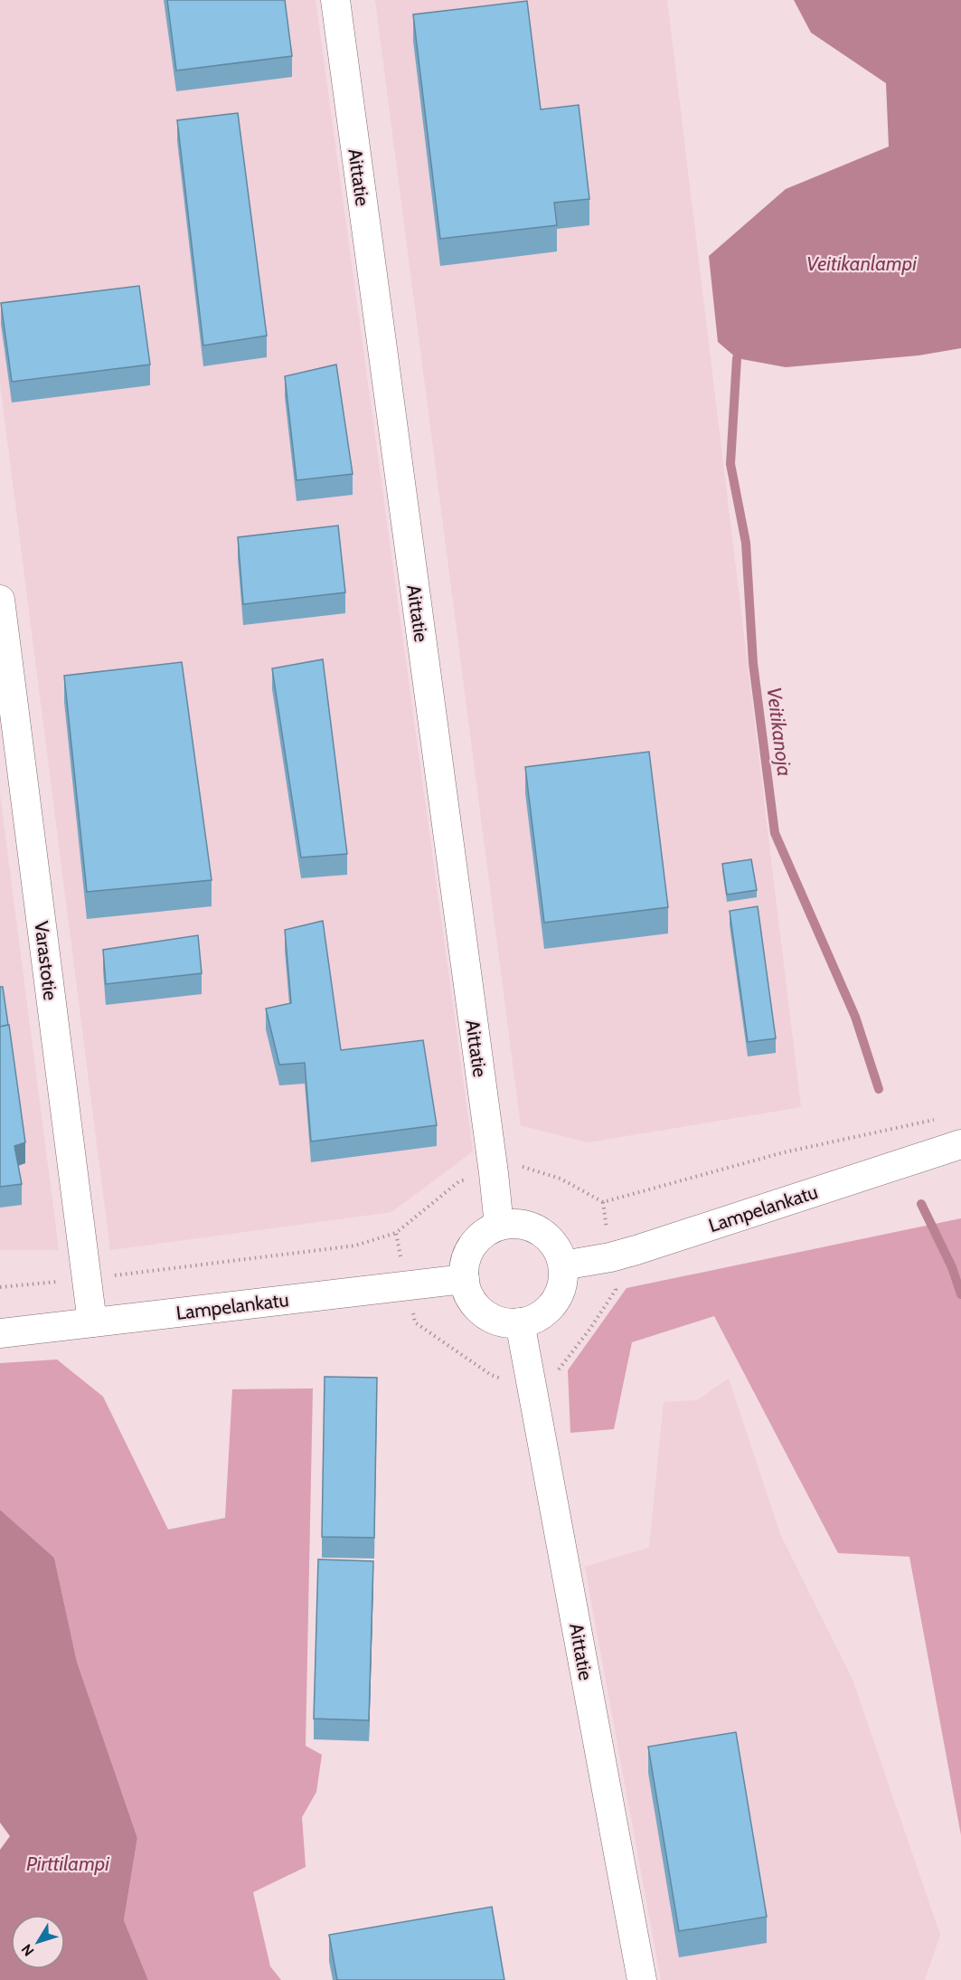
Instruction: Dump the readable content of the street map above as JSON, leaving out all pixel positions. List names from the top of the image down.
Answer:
{
  "streets": {
    "street": ["Aittatie", "Varastotie", "Lampelankatu"]
  },
  "crossings": [
    ["Aittatie", "Lampelankatu"],
    ["Varastotie", "Lampelankatu"]
  ],
  "water": ["Veitikanlampi", "Veitikanoja", "Pirttilampi"],
  "north": "bottom left"
}
